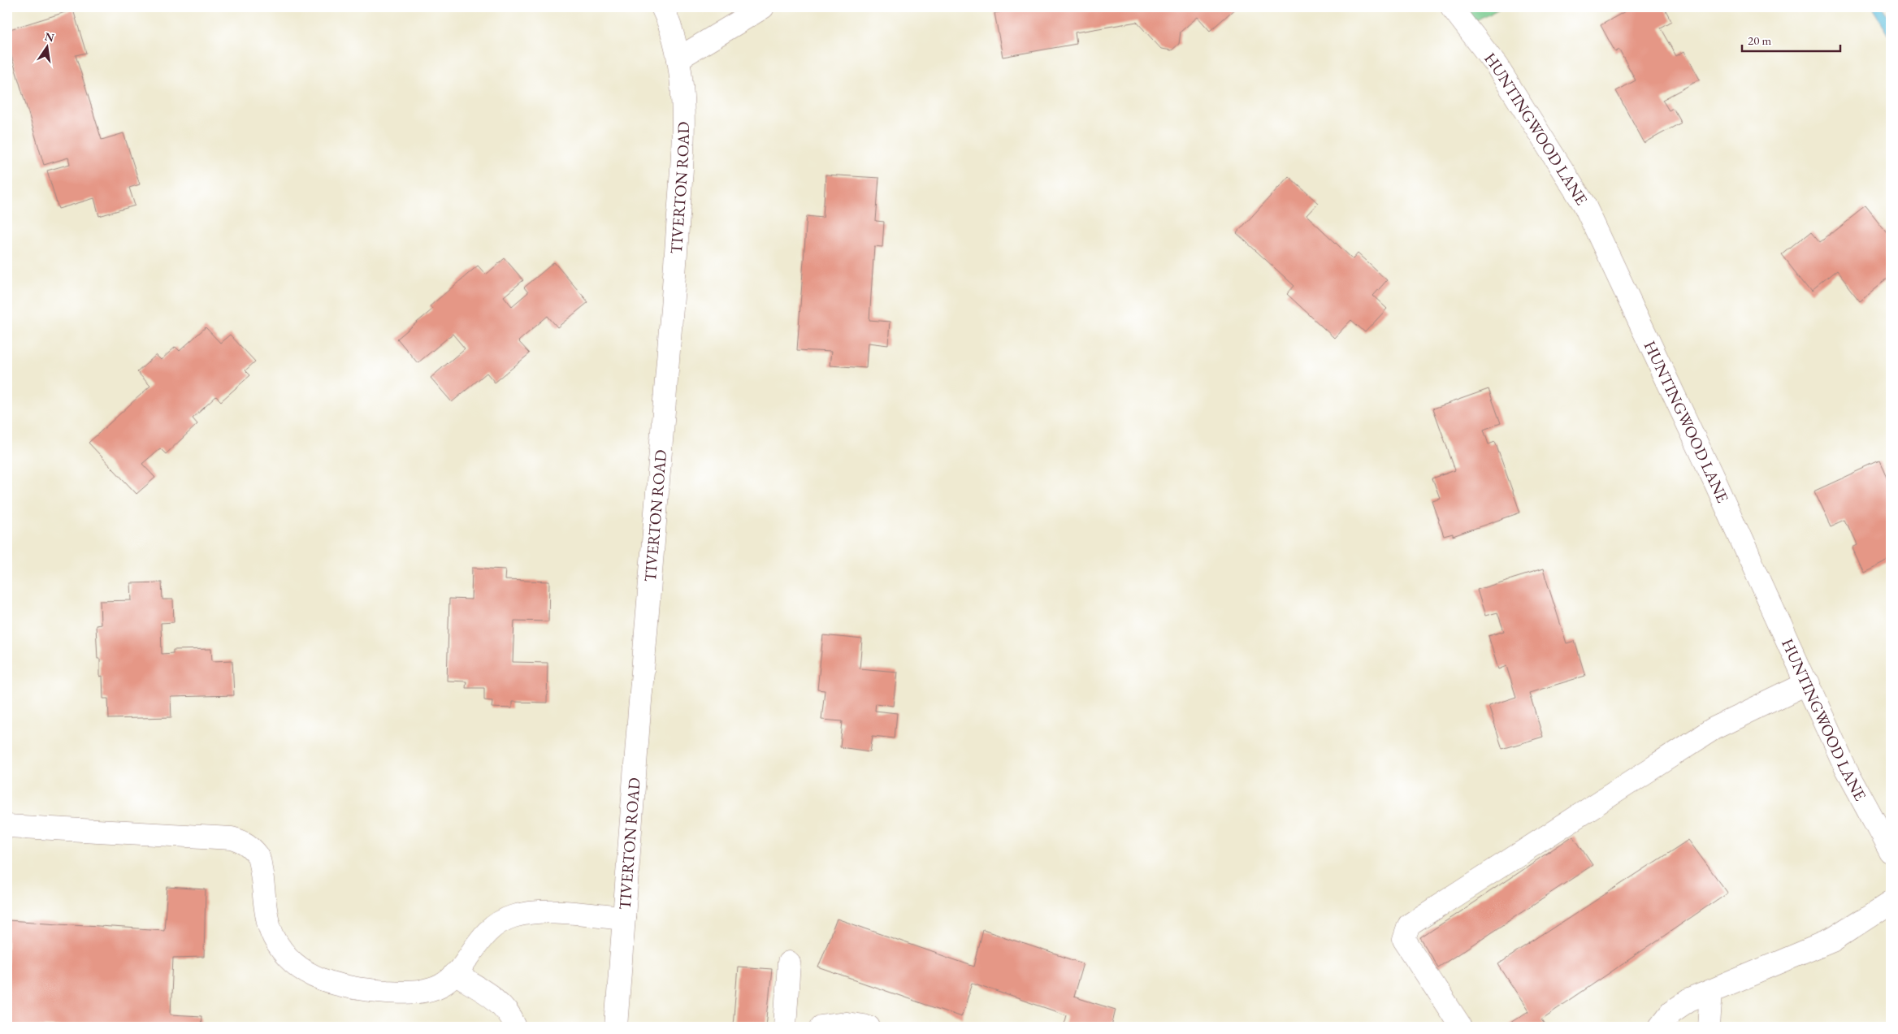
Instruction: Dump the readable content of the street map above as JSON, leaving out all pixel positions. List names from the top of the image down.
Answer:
{
  "streets": {
    "street": ["HUNTINGWOOD LANE", "TIVERTON ROAD"]
  },
  "scale_bar": "20 m",
  "north": "top"
}
